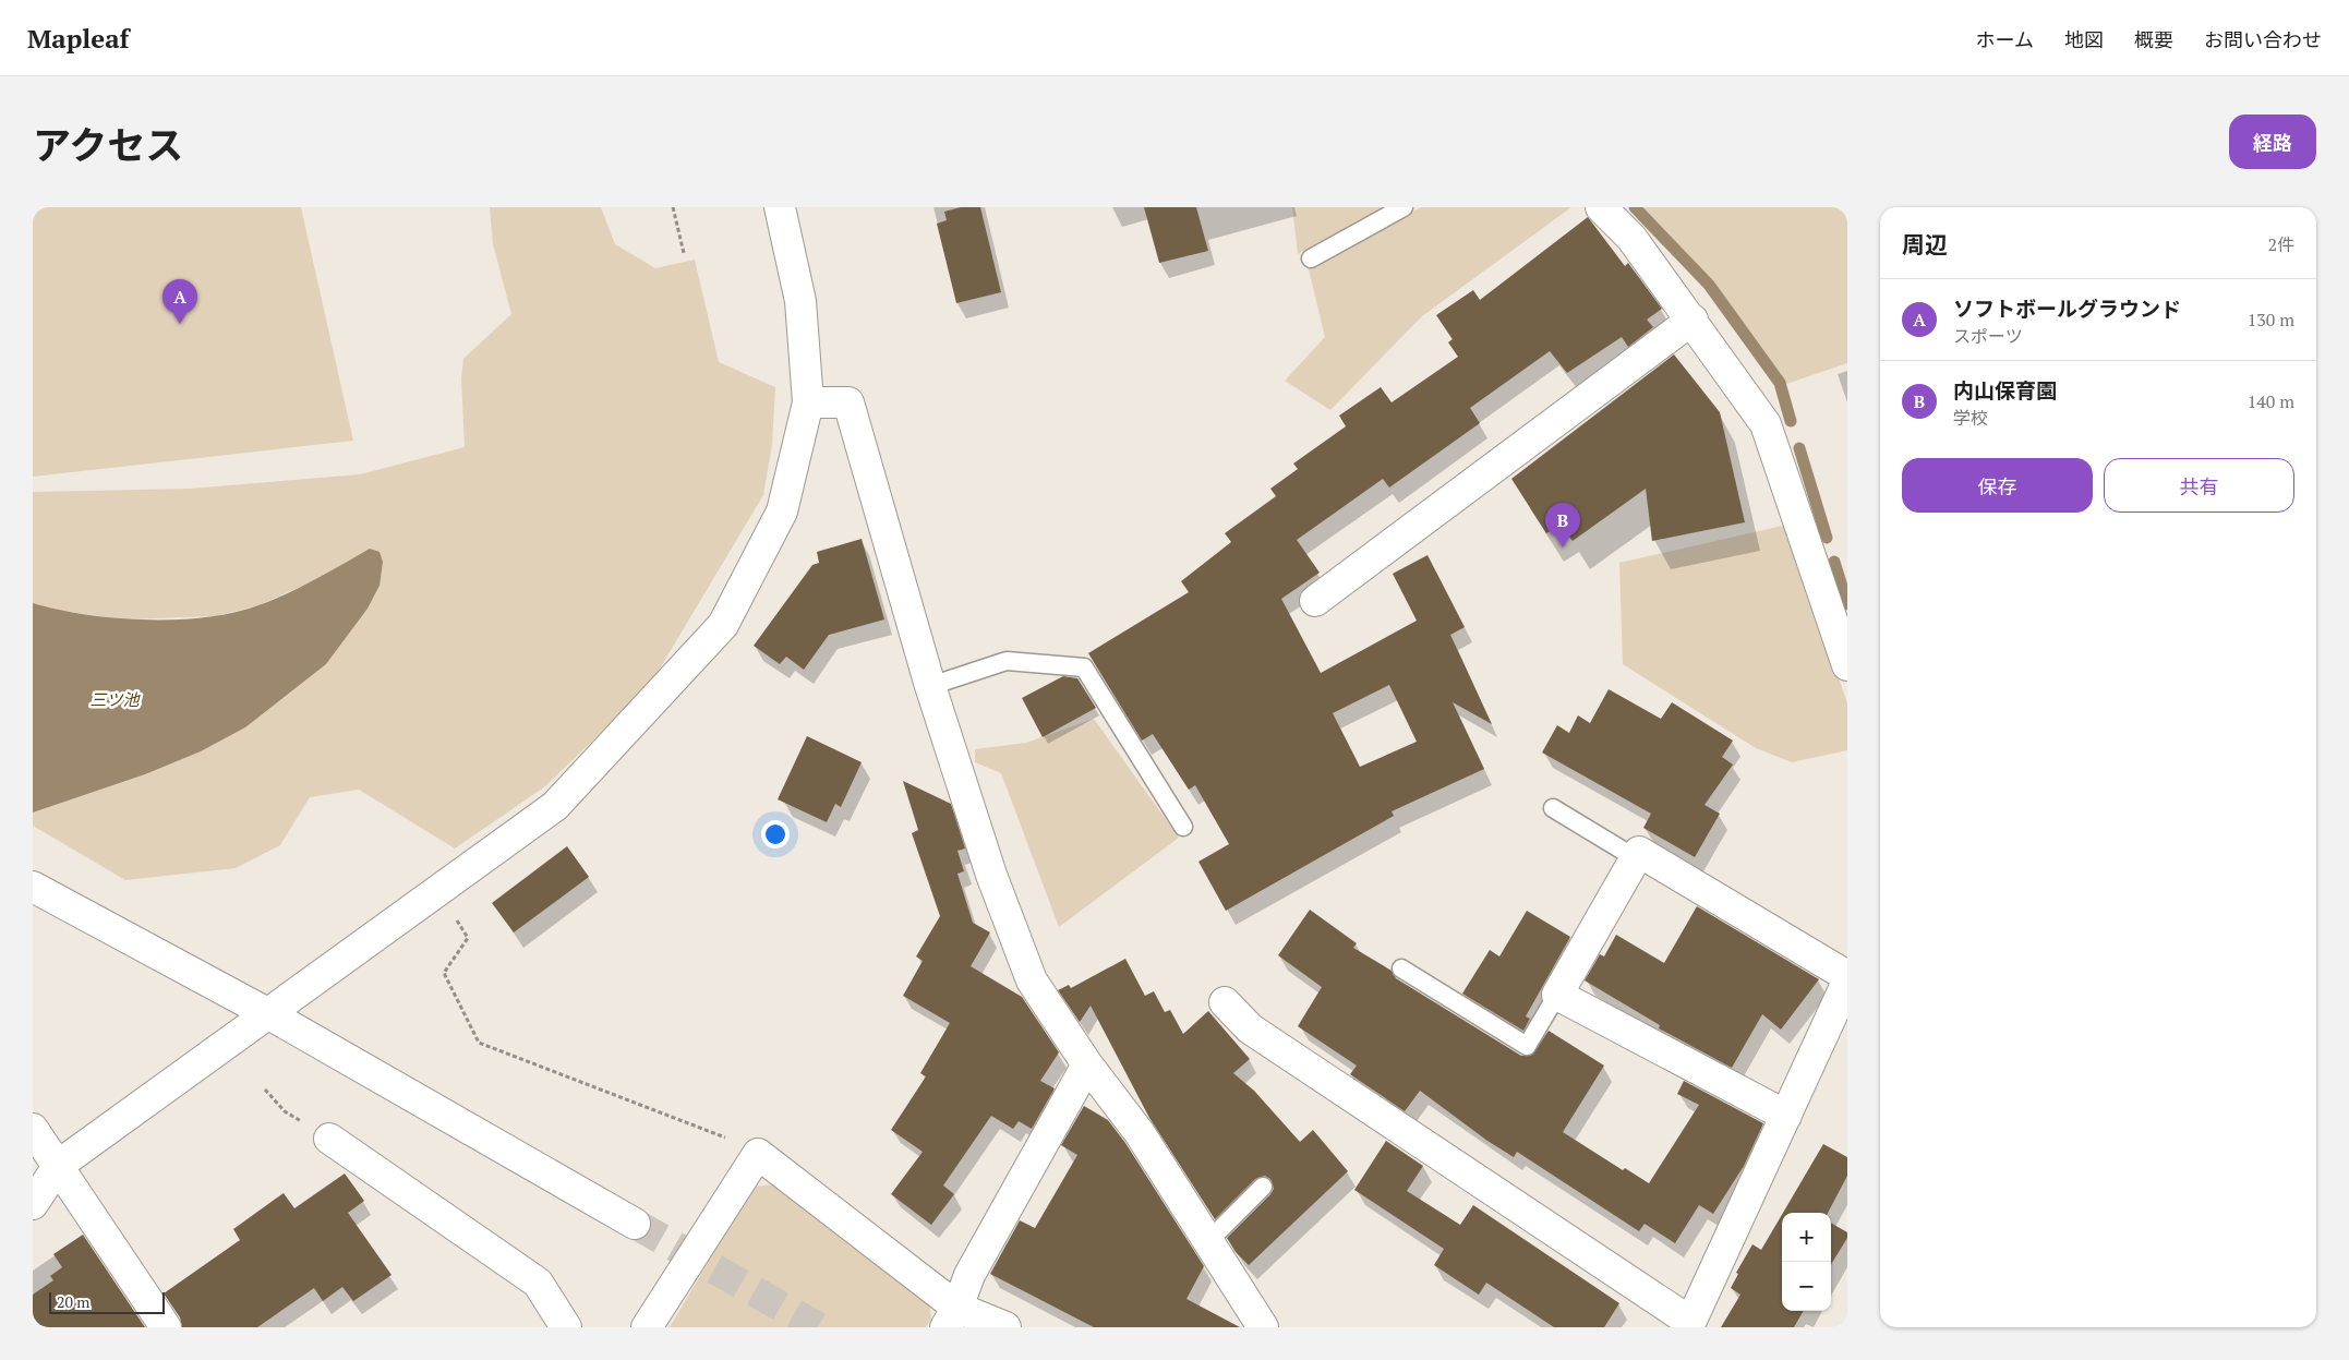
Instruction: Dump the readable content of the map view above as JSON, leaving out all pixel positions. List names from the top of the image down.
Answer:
{
  "water": ["三ツ池"],
  "scale_bar": "20 m",
  "page": {
    "header": "Mapleaf",
    "nav": [
      "ホーム",
      "地図",
      "概要",
      "お問い合わせ"
    ],
    "title": "アクセス",
    "buttons": [
      "経路",
      ["保存", "共有"]
    ],
    "heading": ["周辺", "2件"],
    "list": [
      {
        "mark": "A",
        "name": "ソフトボールグラウンド",
        "note": "スポーツ",
        "value": "130 m"
      },
      {
        "mark": "B",
        "name": "内山保育園",
        "note": "学校",
        "value": "140 m"
      }
    ],
    "pins": ["A", "B"],
    "map_buttons": ["+", "−"],
    "scale": "20 m"
  }
}
